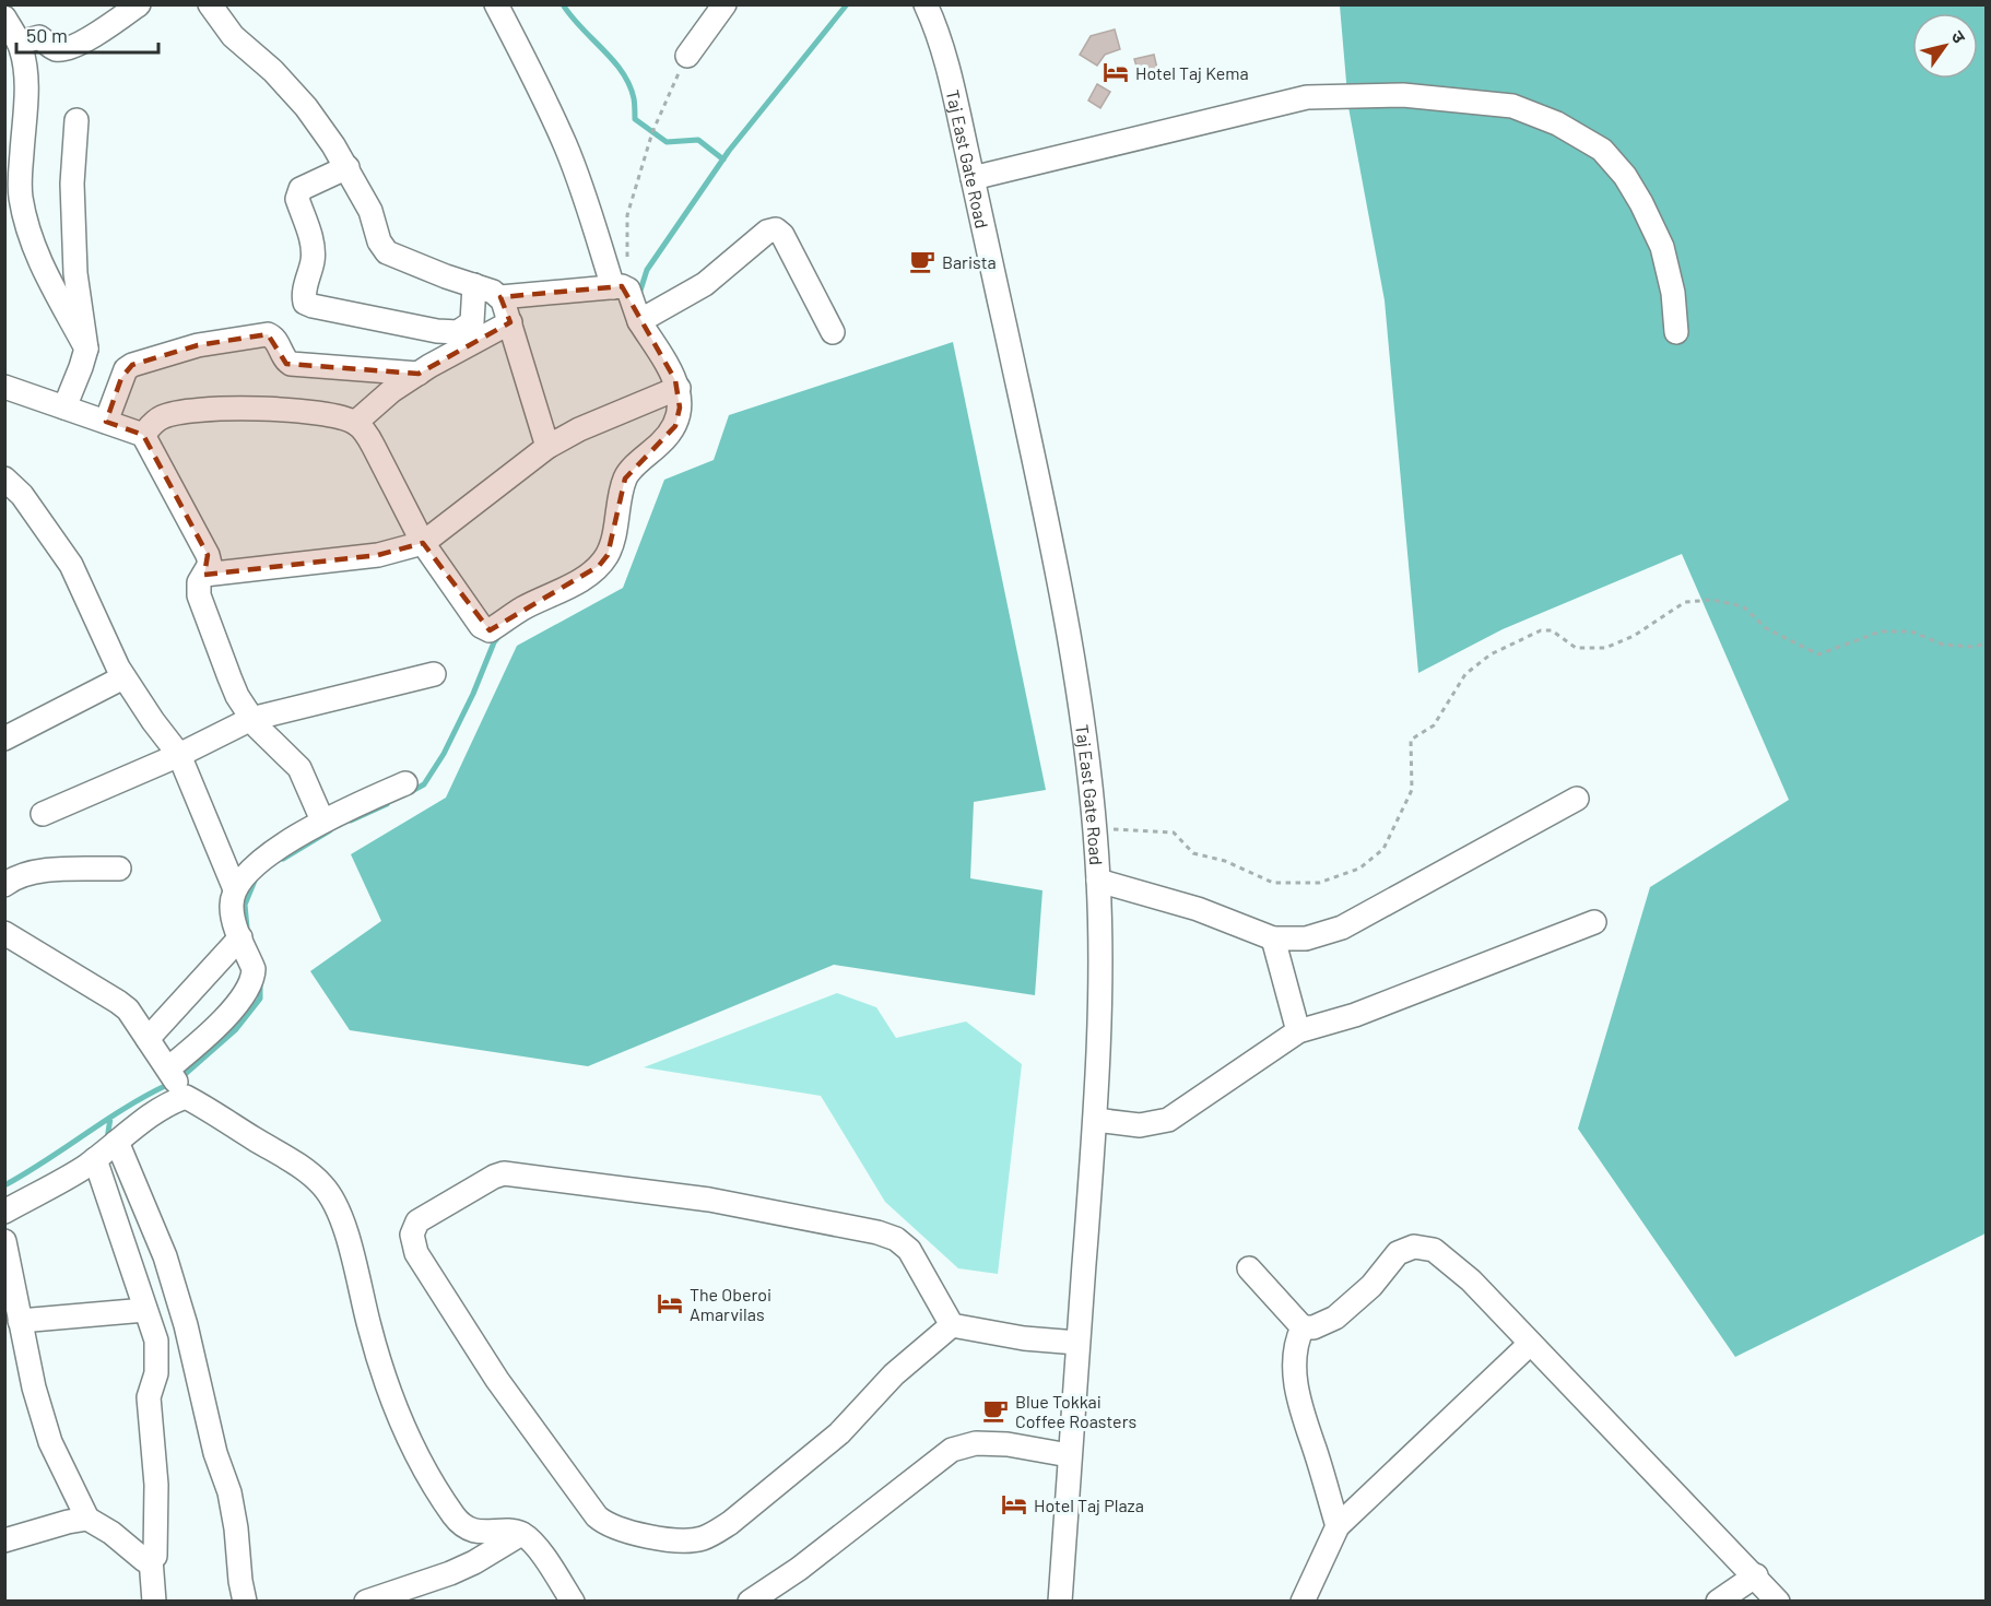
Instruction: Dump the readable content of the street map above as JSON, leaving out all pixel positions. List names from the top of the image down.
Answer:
{
  "streets": {
    "street": ["Taj East Gate Road"]
  },
  "places": {
    "hotel": ["Hotel Taj Kema", "The Oberoi Amarvilas", "Hotel Taj Plaza"],
    "cafe": ["Barista", "Blue Tokkai Coffee Roasters"]
  },
  "scale_bar": "50 m",
  "north": "top right"
}
